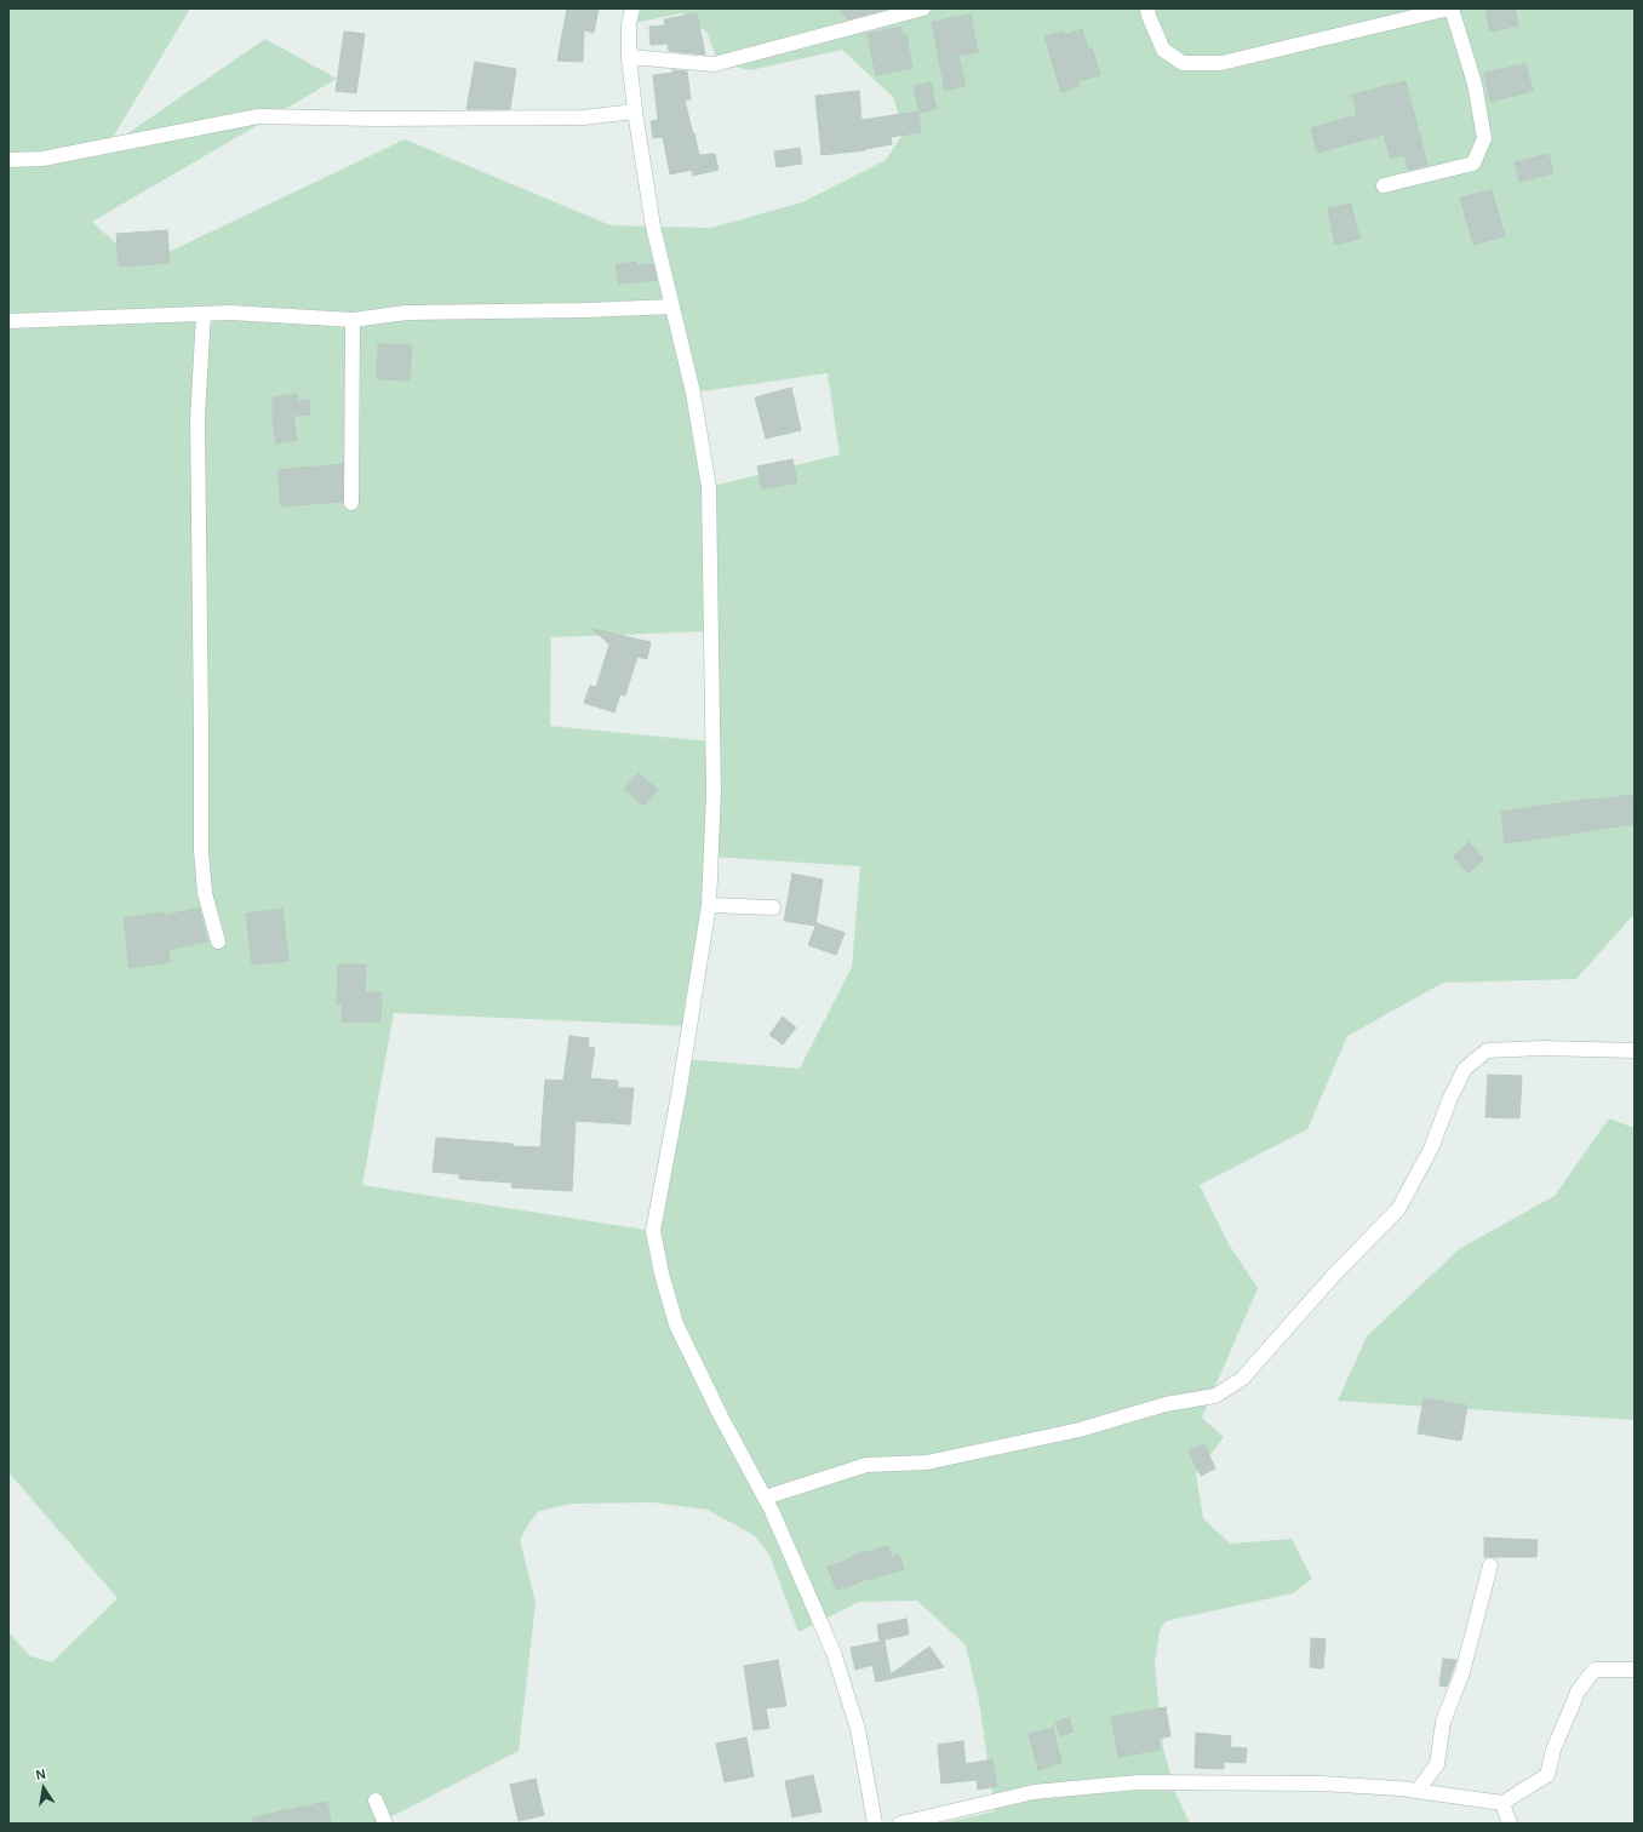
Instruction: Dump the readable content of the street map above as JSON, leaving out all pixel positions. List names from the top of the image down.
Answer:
{
  "north": "top"
}
